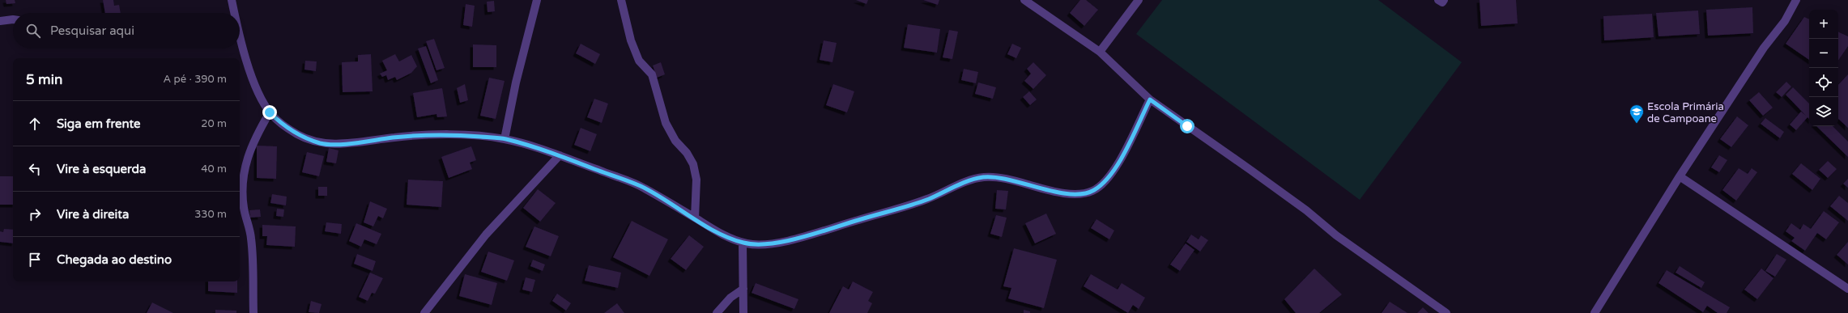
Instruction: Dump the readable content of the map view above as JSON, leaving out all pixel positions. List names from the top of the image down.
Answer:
{
  "places": {
    "school or university": ["Escola Primária de Campoane"]
  },
  "page": {
    "map_buttons": ["+", "−"],
    "search": "Pesquisar aqui",
    "heading": ["5 min", "A pé · 390 m"],
    "list": [
      ["Siga em frente", "20 m"],
      ["Vire à esquerda", "40 m"],
      ["Vire à direita", "330 m"],
      "Chegada ao destino"
    ]
  }
}
